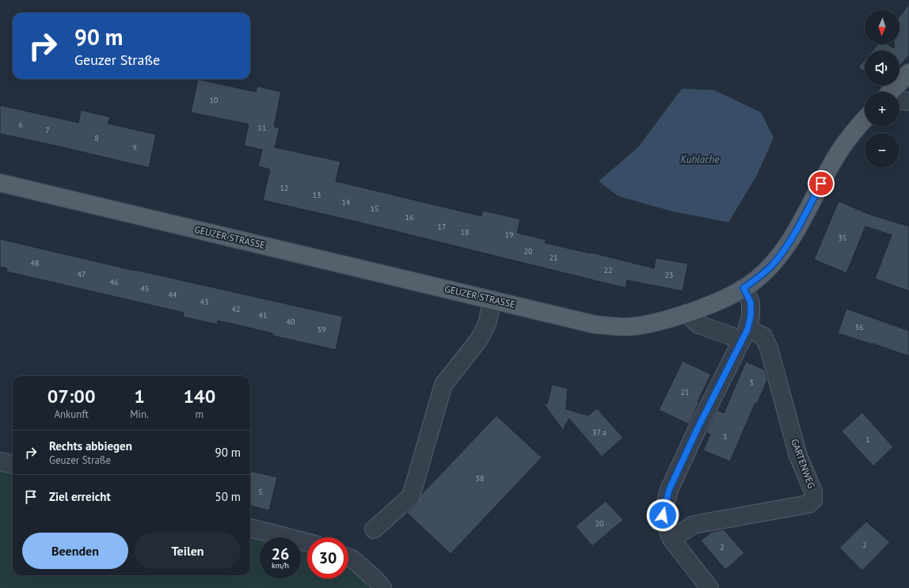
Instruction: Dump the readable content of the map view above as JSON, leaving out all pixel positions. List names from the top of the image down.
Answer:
{
  "streets": {
    "main road": ["GEUZER STRASSE"],
    "street": ["GARTENWEG"]
  },
  "water": ["Kuhlache"],
  "house_numbers": [
    "10",
    "6",
    "11",
    "7",
    "8",
    "9",
    "12",
    "13",
    "14",
    "15",
    "16",
    "17",
    "18",
    "19",
    "35",
    "20",
    "21",
    "48",
    "22",
    "47",
    "23",
    "46",
    "45",
    "44",
    "43",
    "42",
    "41",
    "40",
    "36",
    "39",
    "3",
    "21",
    "37 a",
    "1",
    "1",
    "38",
    "5",
    "20",
    "2",
    "2"
  ],
  "north": "bottom",
  "page": {
    "map_buttons": ["+", "−"],
    "turn": ["90 m", "Geuzer Straße"],
    "eta": [
      "07:00",
      "Ankunft",
      "1",
      "Min.",
      "140",
      "m"
    ],
    "list": [
      {
        "name": "Rechts abbiegen",
        "note": "Geuzer Straße",
        "value": "90 m"
      },
      {
        "name": "Ziel erreicht",
        "value": "50 m"
      }
    ],
    "buttons": ["Beenden", "Teilen"],
    "speed": "26 km/h",
    "limit": "30"
  }
}
